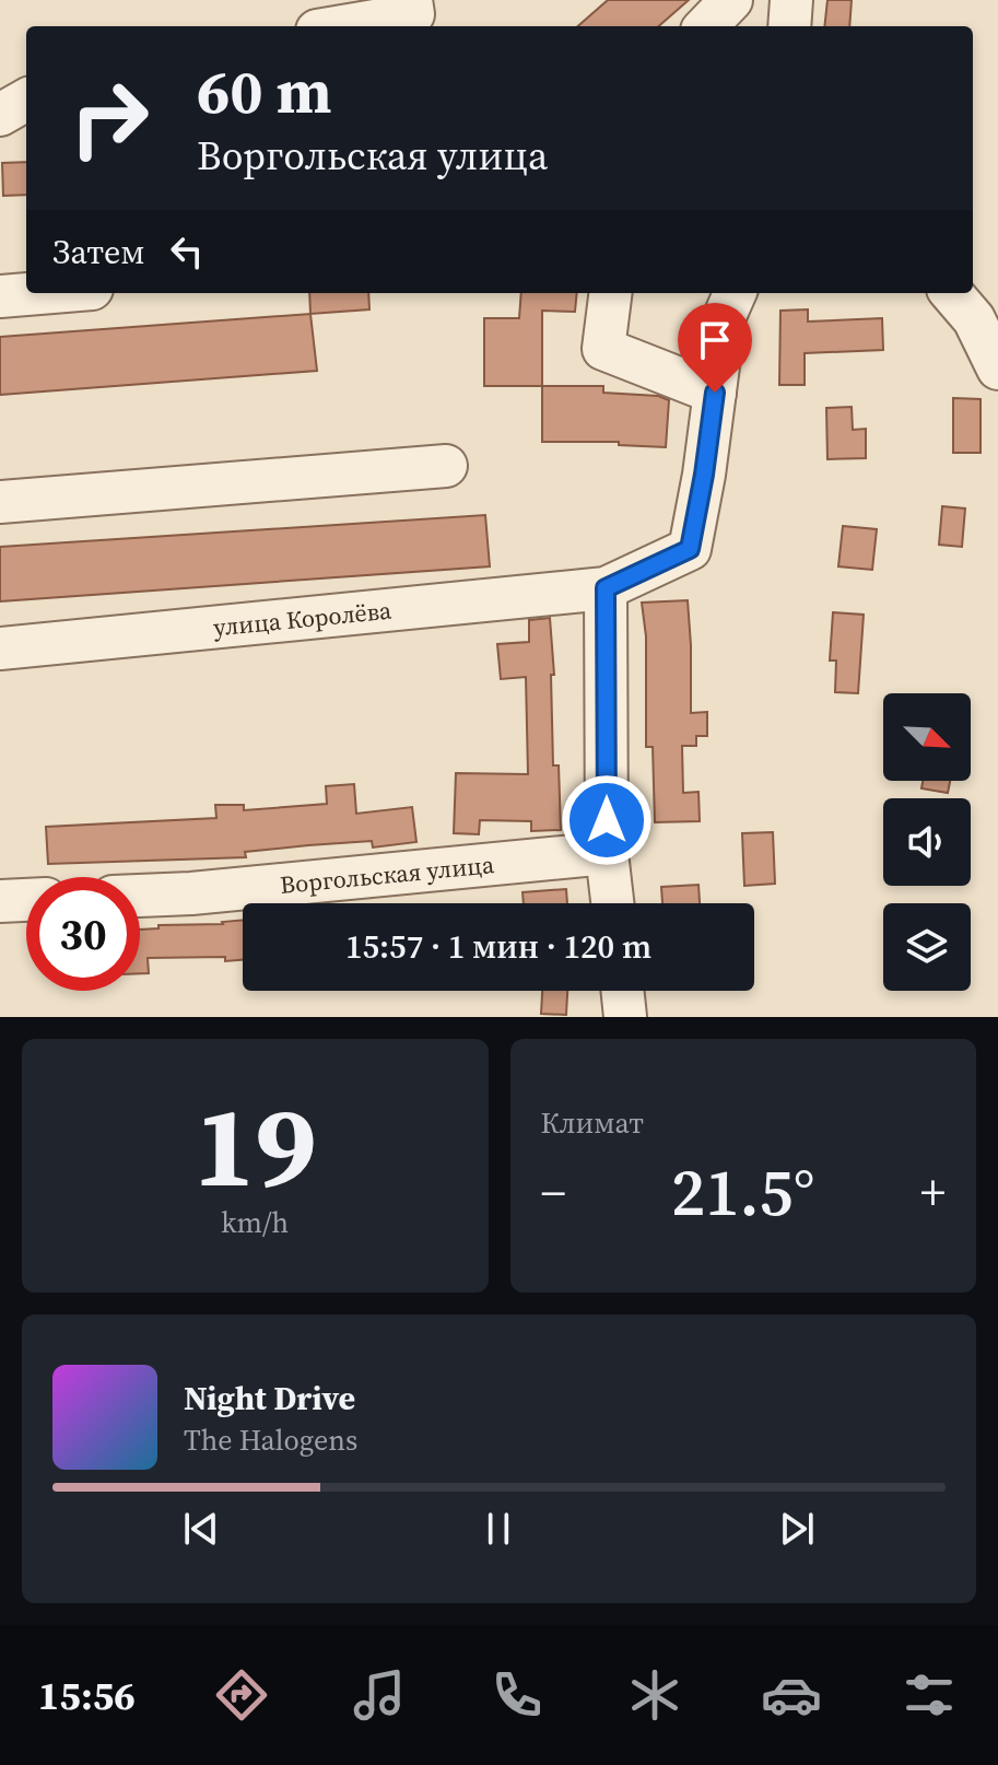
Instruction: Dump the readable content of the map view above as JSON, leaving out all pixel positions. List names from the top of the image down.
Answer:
{
  "streets": {
    "street": ["улица Королёва", "Воргольская улица"]
  },
  "north": "bottom right",
  "page": {
    "turn": ["60 m", "Воргольская улица"],
    "then": "Затем",
    "limit": "30",
    "trip": "15:57 · 1 мин · 120 m",
    "tile": [
      ["19", "km/h"],
      "Климат"
    ],
    "heat": ["−", "21.5°", "+"],
    "song": ["Night Drive", "The Halogens"],
    "tabs": "15:56"
  }
}
